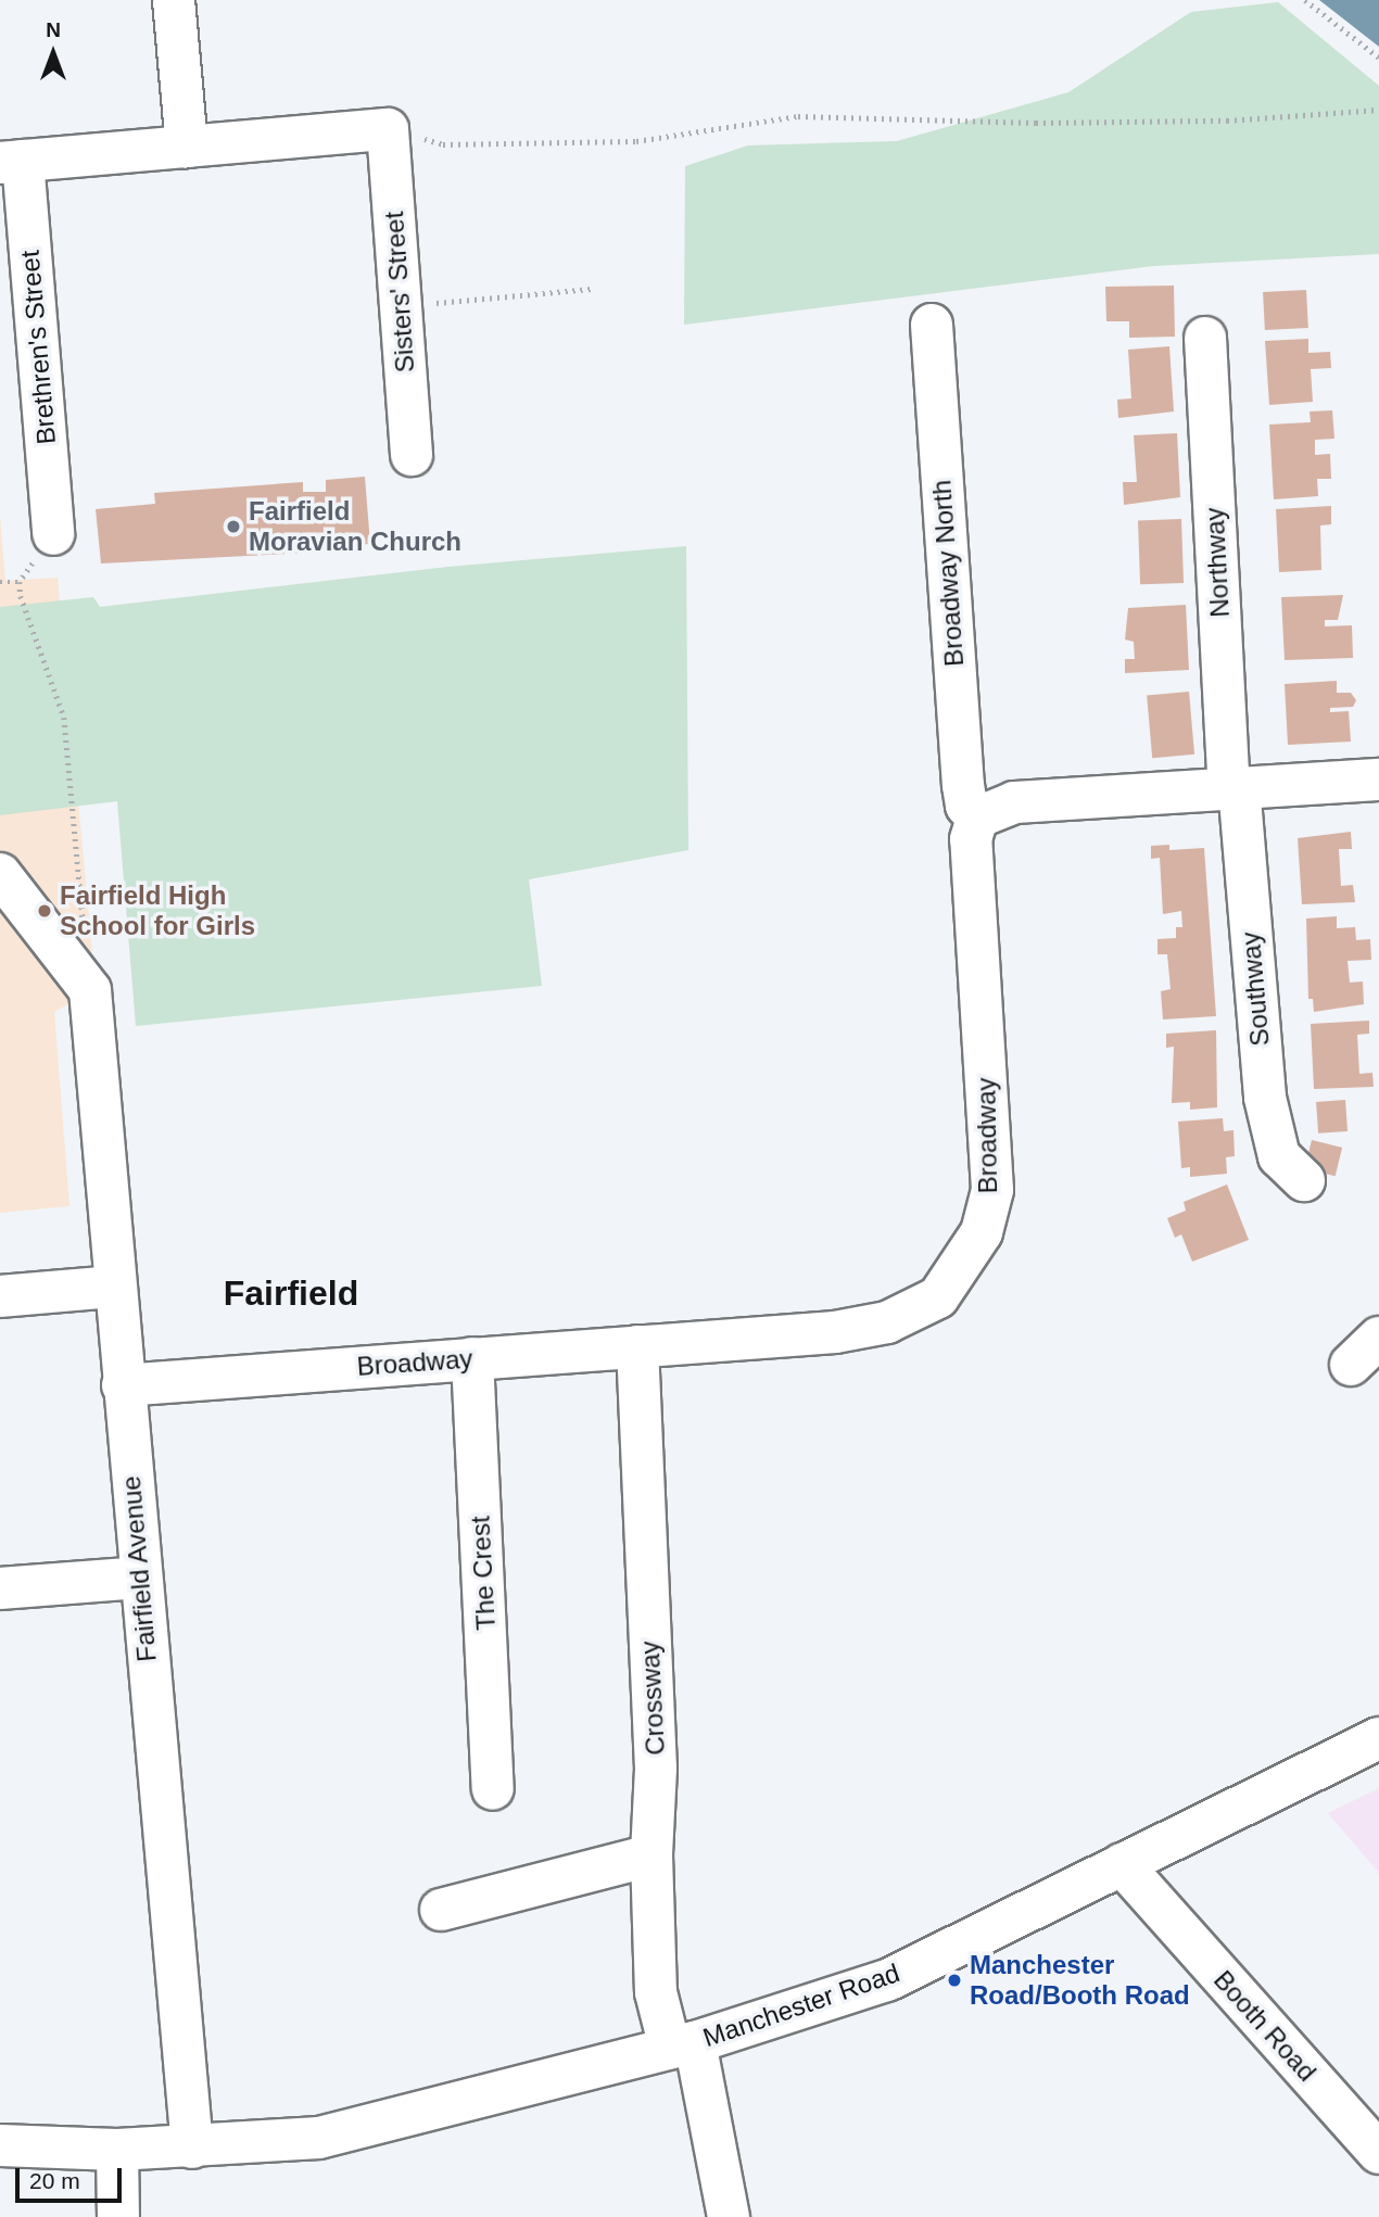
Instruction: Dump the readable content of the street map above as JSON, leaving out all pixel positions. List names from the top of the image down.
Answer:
{
  "streets": {
    "main road": [
      "Sisters' Street",
      "Brethren's Street",
      "Northway",
      "Broadway North",
      "Southway",
      "Broadway",
      "Fairfield Avenue",
      "The Crest",
      "Crossway",
      "Manchester Road",
      "Booth Road"
    ]
  },
  "crossings": [
    ["Northway", "Southway"],
    ["Broadway North", "Broadway"],
    ["Broadway", "Fairfield Avenue"],
    ["Broadway", "The Crest"],
    ["Broadway", "Crossway"],
    ["Fairfield Avenue", "Manchester Road"],
    ["Crossway", "Manchester Road"],
    ["Manchester Road", "Booth Road"]
  ],
  "districts": ["Fairfield"],
  "places": ["Fairfield Moravian Church", "Fairfield High School for Girls", "Manchester Road/Booth Road"],
  "scale_bar": "20 m",
  "north": "top"
}
